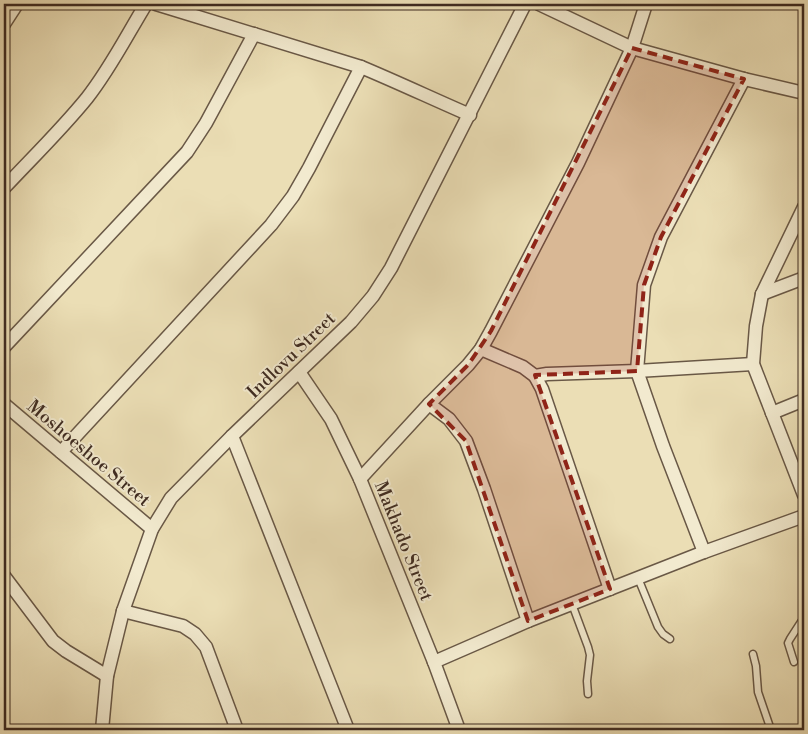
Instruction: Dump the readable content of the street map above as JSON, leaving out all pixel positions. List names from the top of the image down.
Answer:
{
  "streets": {
    "street": ["Indlovu Street", "Moshoeshoe Street", "Makhado Street"]
  },
  "crossings": [
    ["Indlovu Street", "Moshoeshoe Street"],
    ["Indlovu Street", "Makhado Street"]
  ]
}
